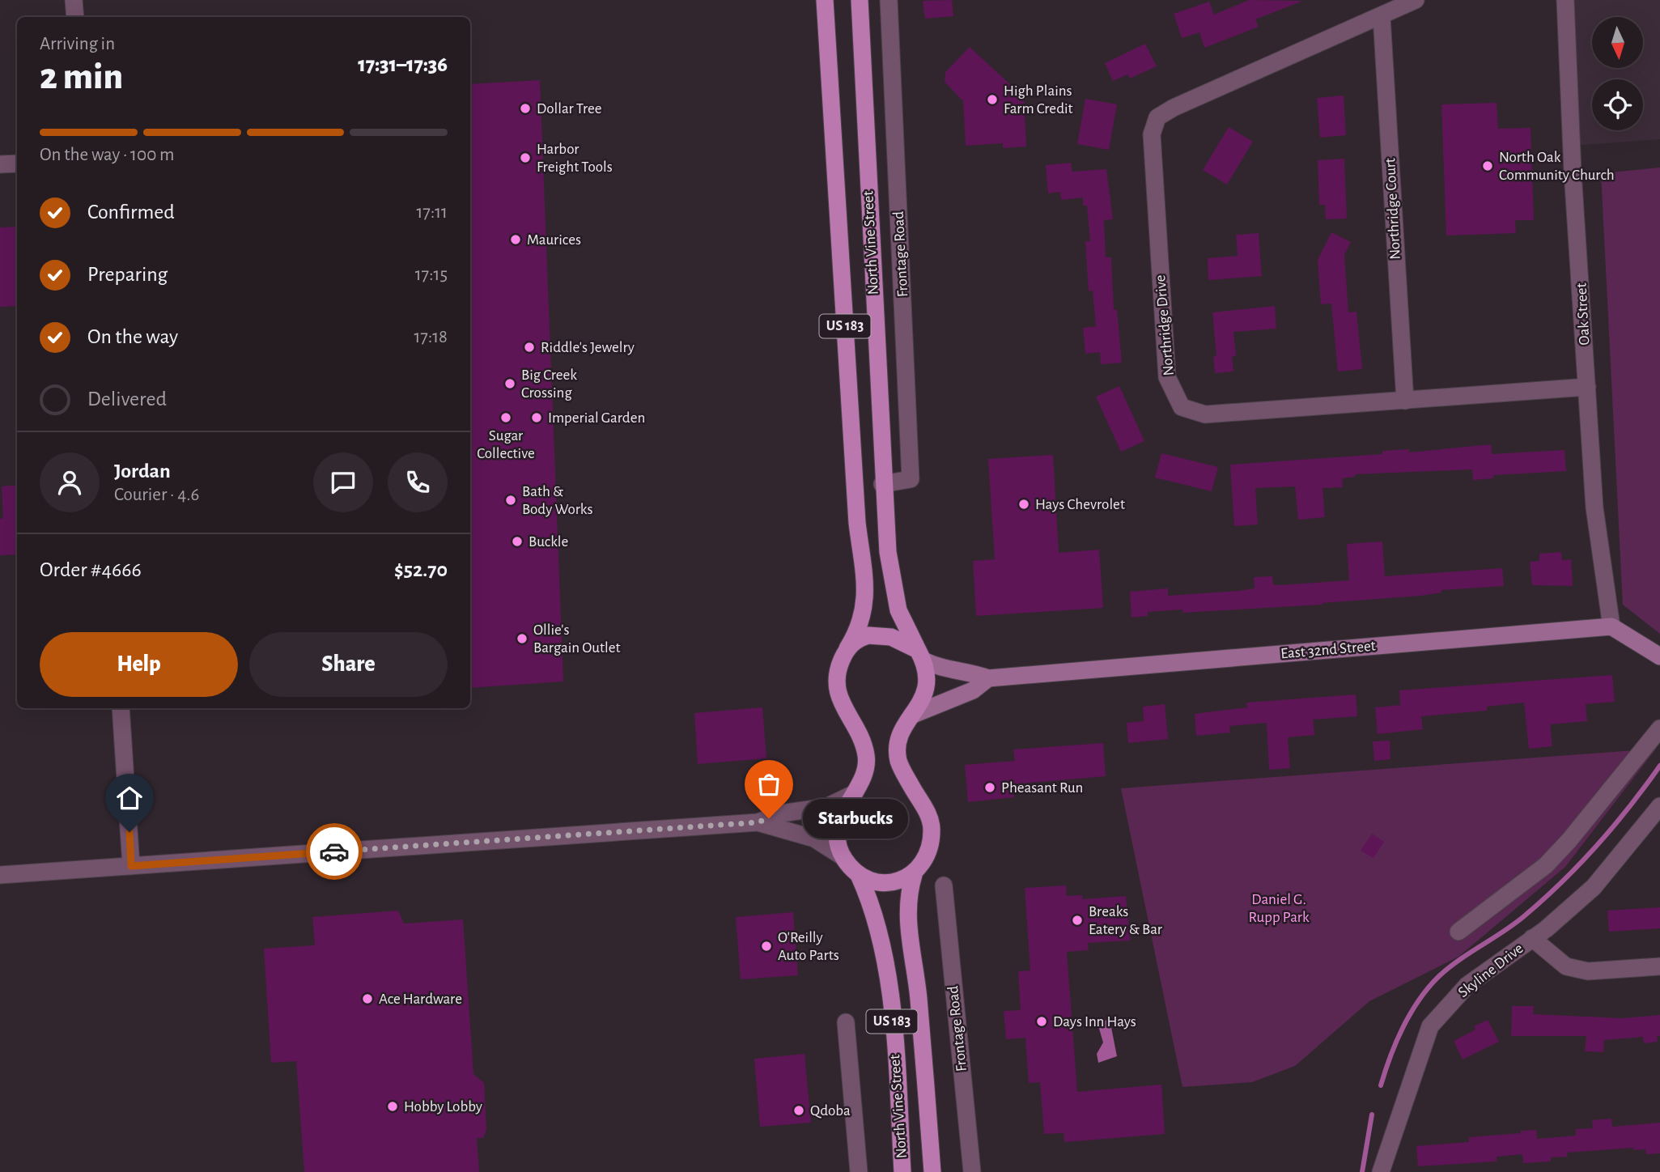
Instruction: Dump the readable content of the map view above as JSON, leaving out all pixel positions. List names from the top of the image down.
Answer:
{
  "streets": {
    "main road": ["North Vine Street", "US 183"],
    "street": [
      "Northridge Court",
      "Frontage Road",
      "Oak Street",
      "Northridge Drive",
      "East 32nd Street",
      "Skyline Drive"
    ]
  },
  "crossings": [
    ["Northridge Court", "Northridge Drive"],
    ["North Vine Street", "Frontage Road"],
    ["North Vine Street", "East 32nd Street"],
    ["Oak Street", "Northridge Drive"],
    ["Oak Street", "East 32nd Street"]
  ],
  "parks": ["Daniel G. Rupp Park"],
  "places": [
    "High Plains Farm Credit",
    "Dollar Tree",
    "Harbor Freight Tools",
    "North Oak Community Church",
    "Maurices",
    "Riddle's Jewelry",
    "Big Creek Crossing",
    "Sugar Collective",
    "Imperial Garden",
    "Bath & Body Works",
    "Hays Chevrolet",
    "Buckle",
    "Ollie's Bargain Outlet",
    "Pheasant Run",
    "Starbucks",
    "Breaks Eatery & Bar",
    "O'Reilly Auto Parts",
    "Ace Hardware",
    "Days Inn Hays",
    "Hobby Lobby",
    "Qdoba"
  ],
  "north": "bottom",
  "page": {
    "heading": ["2 min", "Arriving in", "17:31–17:36"],
    "panel": [
      "Jordan",
      "Courier · 4.6",
      "Order #4666",
      "$52.70"
    ],
    "bar": "On the way · 100 m",
    "list": [
      ["Confirmed", "17:11"],
      ["Preparing", "17:15"],
      ["On the way", "17:18"],
      "Delivered"
    ],
    "buttons": ["Help", "Share"],
    "bubble": "Starbucks"
  }
}
